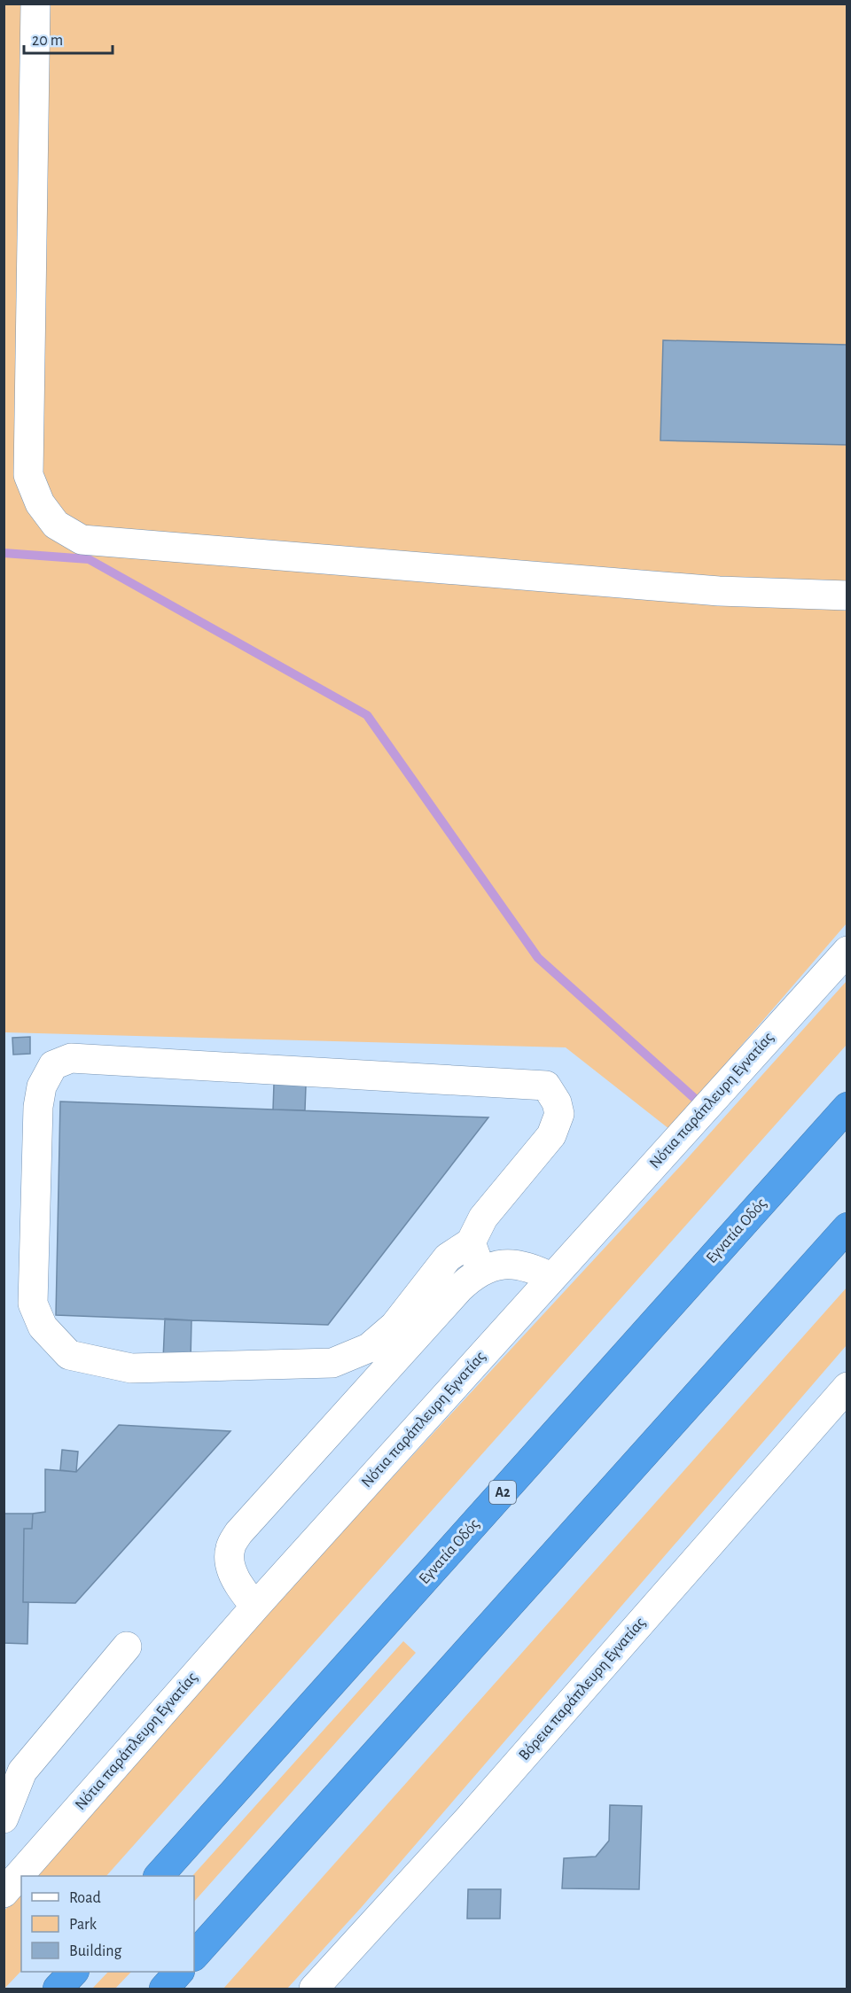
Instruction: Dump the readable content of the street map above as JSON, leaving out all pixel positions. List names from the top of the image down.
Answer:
{
  "streets": {
    "highway": ["Εγνατία Οδός", "Α2"],
    "street": ["Νότια παράπλευρη Εγνατίας", "Βόρεια παράπλευρη Εγνατίας"]
  },
  "legend": ["Road", "Park", "Building"],
  "scale_bar": "20 m"
}
